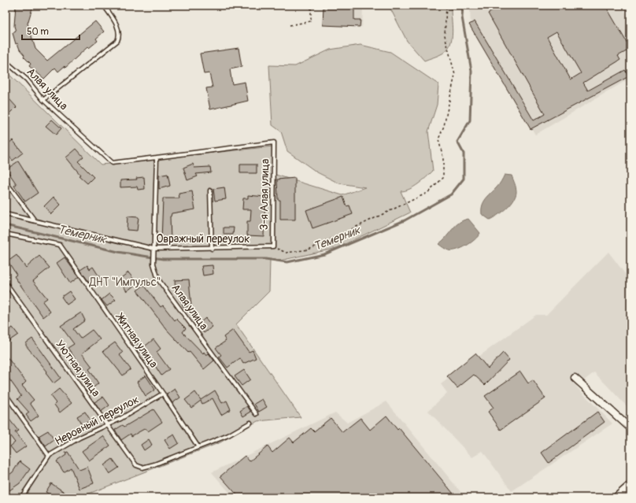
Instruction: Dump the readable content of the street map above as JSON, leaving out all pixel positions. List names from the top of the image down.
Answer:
{
  "streets": {
    "lane": [
      "Алая улица",
      "3-я Алая улица",
      "Овражный переулок",
      "Житная улица",
      "Уютная улица",
      "Неровный переулок"
    ]
  },
  "crossings": [
    ["Алая улица", "3-я Алая улица"],
    ["Алая улица", "Овражный переулок"],
    ["3-я Алая улица", "Овражный переулок"],
    ["Житная улица", "Уютная улица"],
    ["Житная улица", "Неровный переулок"],
    ["Уютная улица", "Неровный переулок"]
  ],
  "water": ["Темерник"],
  "parks": ["ДНТ \"Импульс\""],
  "scale_bar": "50 m"
}
